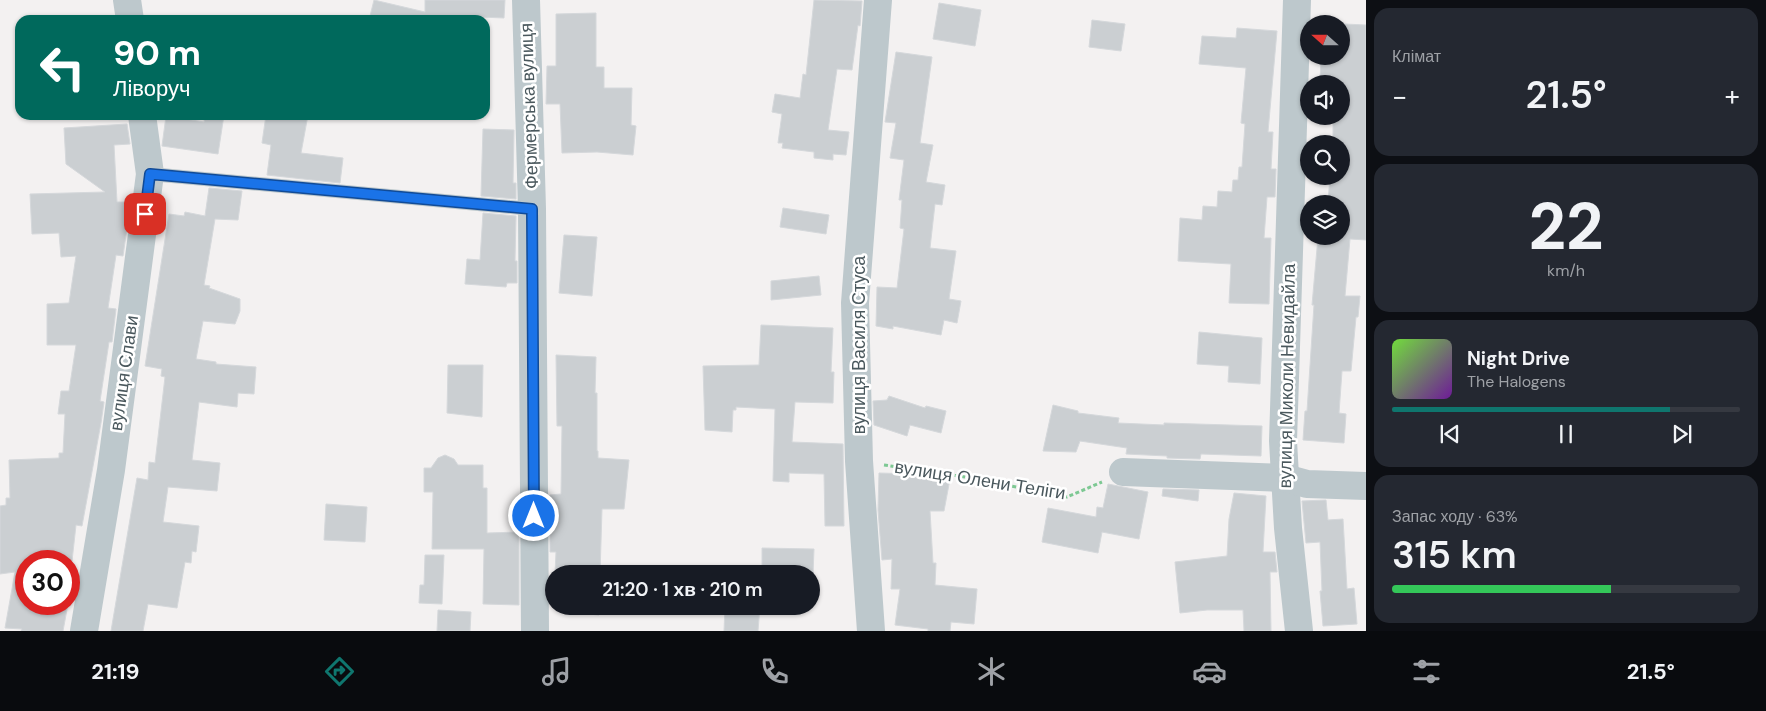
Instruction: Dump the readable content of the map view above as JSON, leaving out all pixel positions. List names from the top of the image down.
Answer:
{
  "streets": {
    "street": [
      "Фермерська вулиця",
      "вулиця Василя Стуса",
      "вулиця Слави",
      "вулиця Миколи Невидайла"
    ],
    "path": ["вулиця Олени Теліги"]
  },
  "crossings": [
    ["вулиця Василя Стуса", "вулиця Олени Теліги"]
  ],
  "north": "left",
  "page": {
    "tile": [
      "Клімат",
      ["22", "km/h"],
      ["Запас ходу · 63%", "315 km"]
    ],
    "turn": ["90 m", "Ліворуч"],
    "heat": ["−", "21.5°", "+"],
    "song": ["Night Drive", "The Halogens"],
    "limit": "30",
    "trip": "21:20 · 1 хв · 210 m",
    "tabs": ["21:19", "21.5°"]
  }
}
